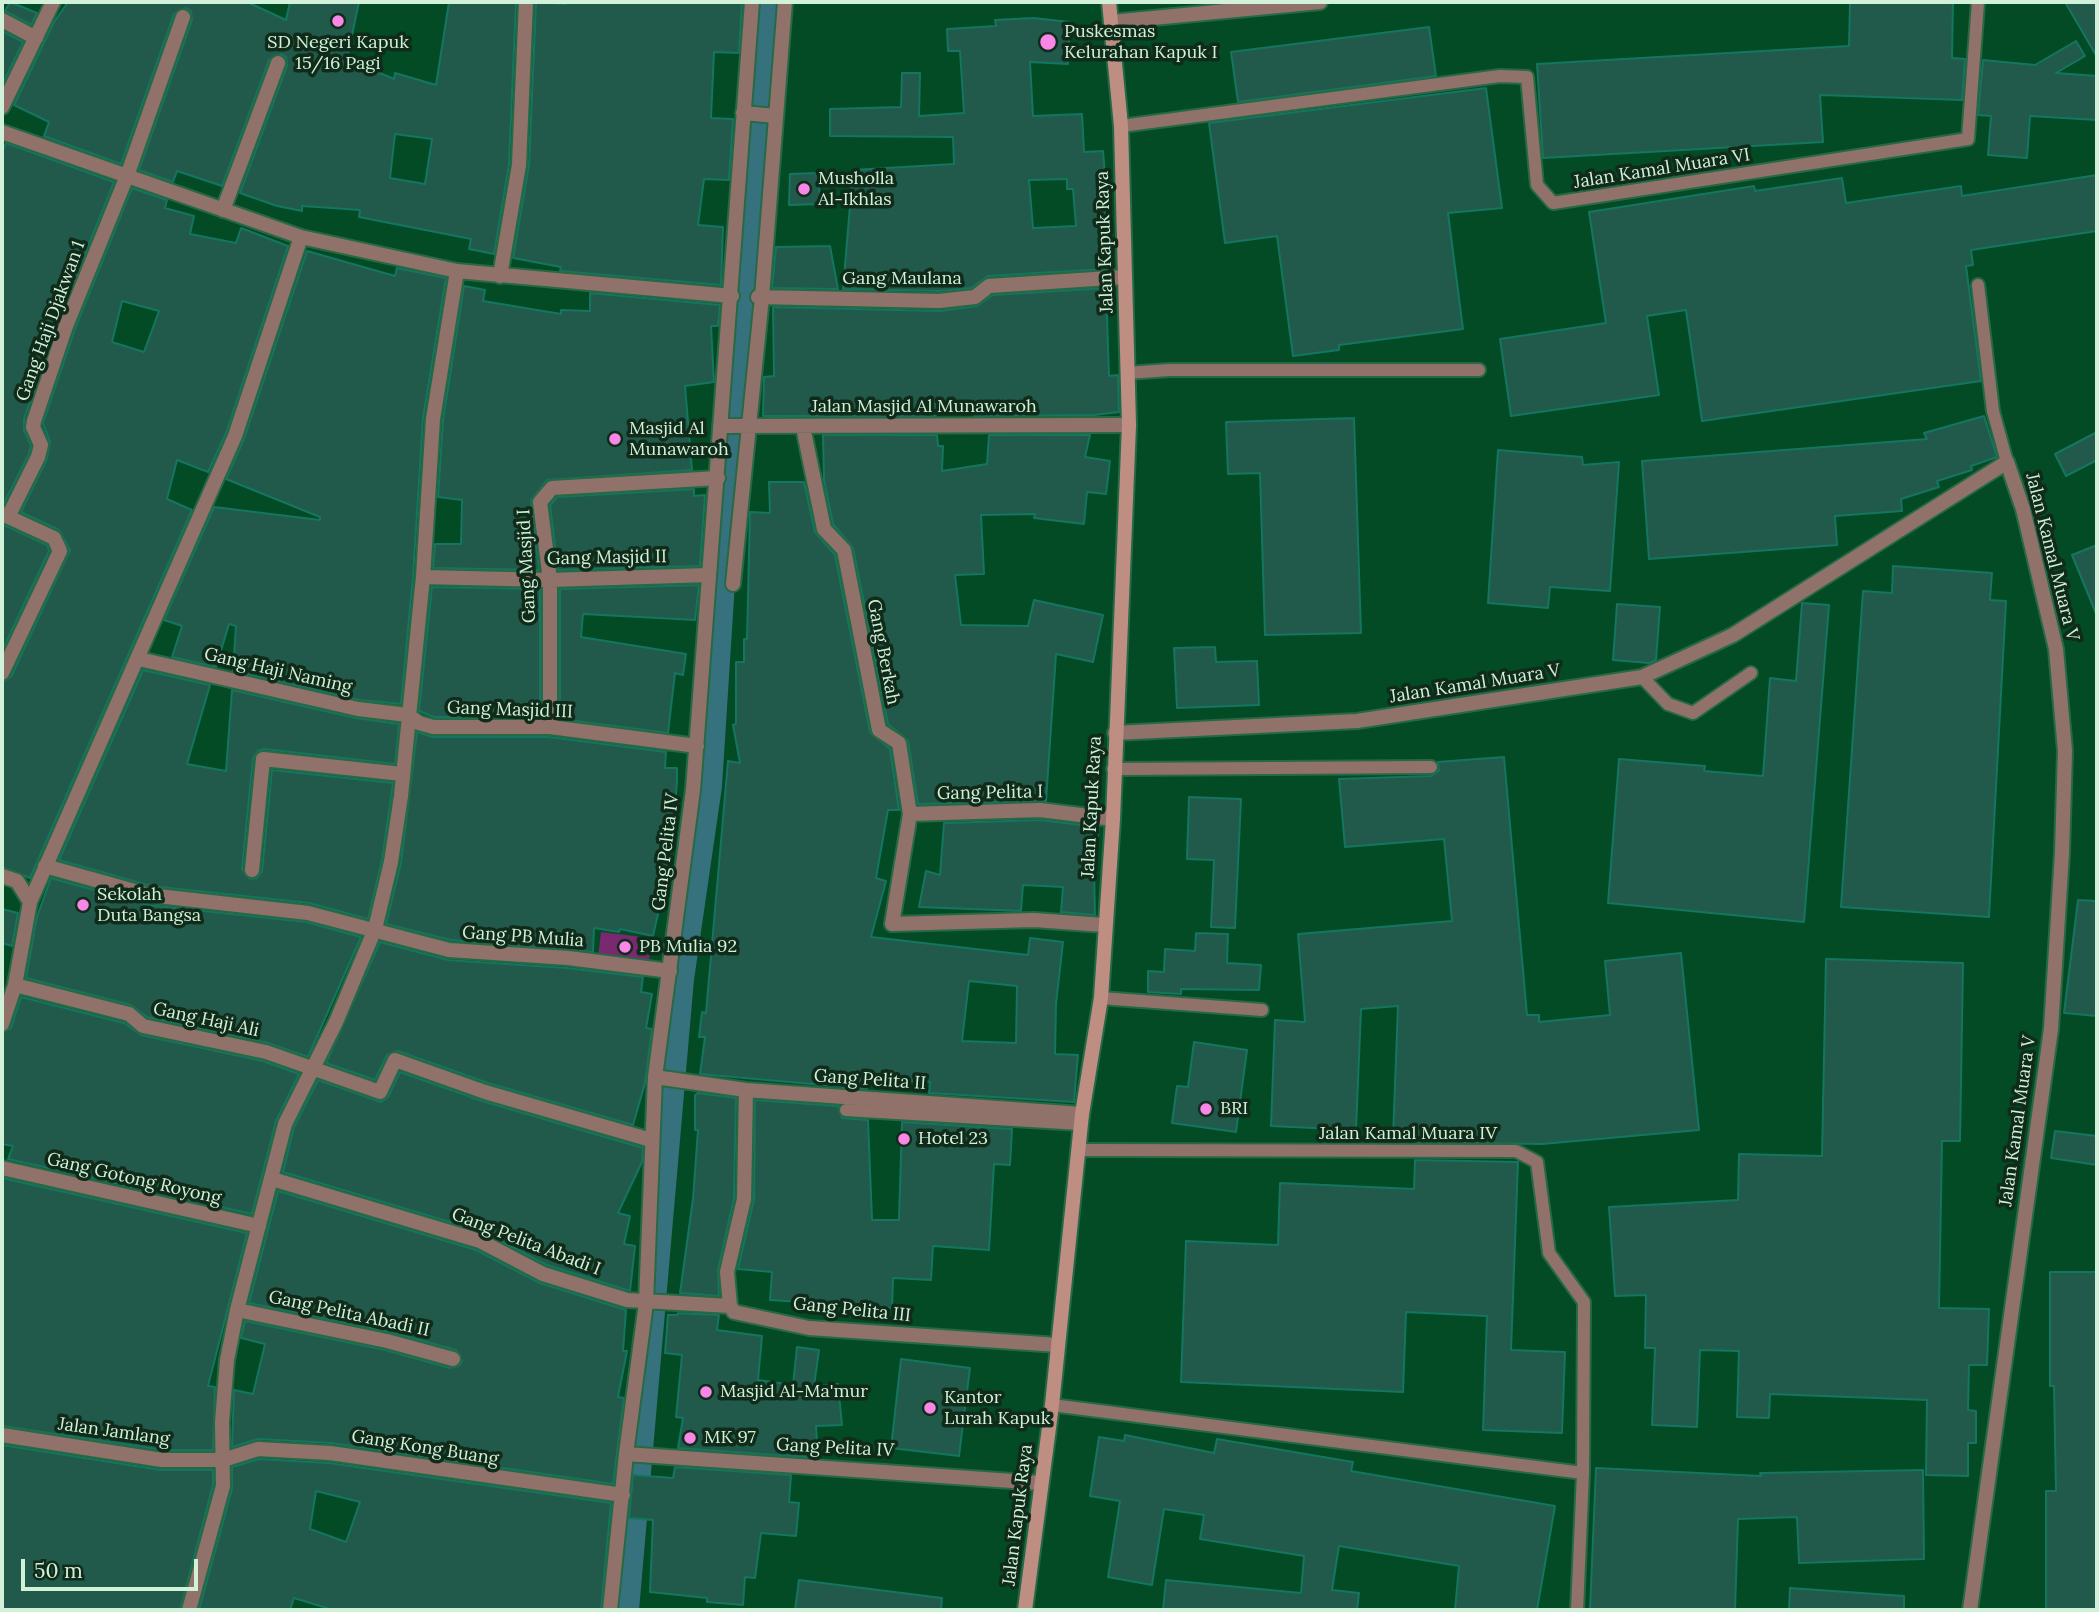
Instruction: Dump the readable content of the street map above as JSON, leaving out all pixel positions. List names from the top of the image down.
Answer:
{
  "streets": {
    "main road": ["Jalan Kapuk Raya"],
    "street": [
      "Gang Maulana",
      "Gang Haji Djakwan 1",
      "Jalan Masjid Al Munawaroh",
      "Jalan Kamal Muara V",
      "Gang Masjid II",
      "Gang Masjid I",
      "Gang Berkah",
      "Gang Haji Naming",
      "Gang Masjid III",
      "Gang Pelita I",
      "Gang Pelita IV",
      "Gang PB Mulia",
      "Gang Haji Ali",
      "Gang Pelita II",
      "Gang Gotong Royong",
      "Gang Pelita Abadi I",
      "Gang Pelita III",
      "Gang Pelita Abadi II",
      "Jalan Jamlang",
      "Gang Kong Buang"
    ],
    "lane": ["Jalan Kamal Muara VI", "Jalan Kamal Muara IV"]
  },
  "crossings": [
    ["Jalan Kamal Muara VI", "Jalan Kapuk Raya"],
    ["Jalan Kapuk Raya", "Gang Maulana"],
    ["Jalan Kapuk Raya", "Jalan Masjid Al Munawaroh"],
    ["Jalan Kapuk Raya", "Jalan Kamal Muara V"],
    ["Jalan Kapuk Raya", "Gang Berkah"],
    ["Jalan Kapuk Raya", "Gang Pelita I"],
    ["Jalan Kapuk Raya", "Gang Pelita IV"],
    ["Jalan Kapuk Raya", "Gang Pelita II"],
    ["Jalan Kapuk Raya", "Jalan Kamal Muara IV"],
    ["Jalan Kapuk Raya", "Gang Pelita III"],
    ["Jalan Masjid Al Munawaroh", "Gang Berkah"],
    ["Jalan Masjid Al Munawaroh", "Gang Pelita IV"],
    ["Gang Masjid II", "Gang Masjid I"],
    ["Gang Masjid II", "Gang Pelita IV"],
    ["Gang Masjid I", "Gang Masjid III"],
    ["Gang Masjid I", "Gang Pelita IV"],
    ["Gang Berkah", "Gang Pelita I"],
    ["Gang Haji Naming", "Gang Masjid III"],
    ["Gang Masjid III", "Gang Pelita IV"],
    ["Gang Pelita IV", "Gang PB Mulia"],
    ["Gang Pelita IV", "Gang Haji Ali"],
    ["Gang Pelita IV", "Gang Pelita II"],
    ["Gang Pelita IV", "Gang Pelita Abadi I"],
    ["Gang Pelita IV", "Gang Pelita III"],
    ["Gang Pelita IV", "Gang Kong Buang"],
    ["Gang Pelita Abadi I", "Gang Pelita III"],
    ["Jalan Jamlang", "Gang Kong Buang"]
  ],
  "places": [
    "SD Negeri Kapuk 15/16 Pagi",
    "Puskesmas Kelurahan Kapuk I",
    "Musholla Al-Ikhlas",
    "Masjid Al Munawaroh",
    "Sekolah Duta Bangsa",
    "PB Mulia 92",
    "BRI",
    "Hotel 23",
    "Masjid Al-Ma'mur",
    "Kantor Lurah Kapuk",
    "MK 97"
  ],
  "scale_bar": "50 m"
}
